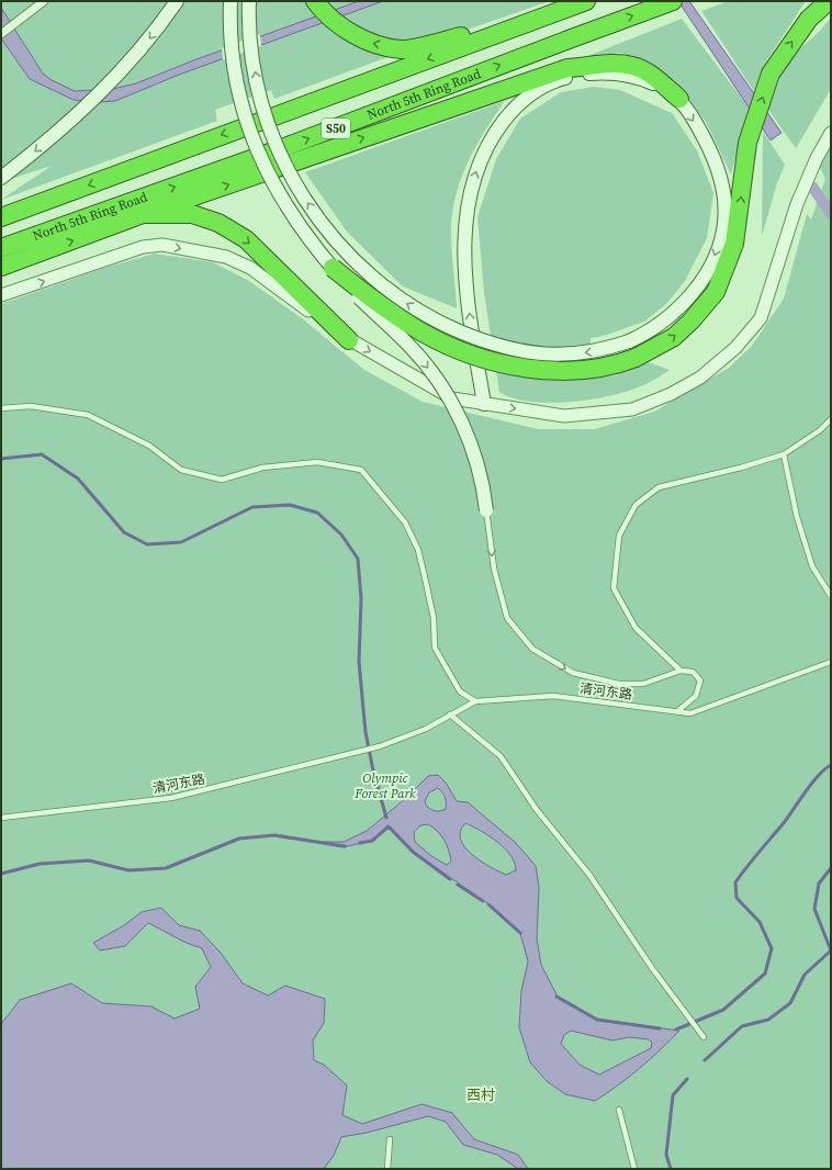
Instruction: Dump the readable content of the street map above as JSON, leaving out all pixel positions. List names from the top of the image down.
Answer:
{
  "streets": {
    "highway": ["North 5th Ring Road", "S50"],
    "lane": ["清河东路"]
  },
  "districts": ["西村"],
  "parks": ["Olympic Forest Park"]
}
